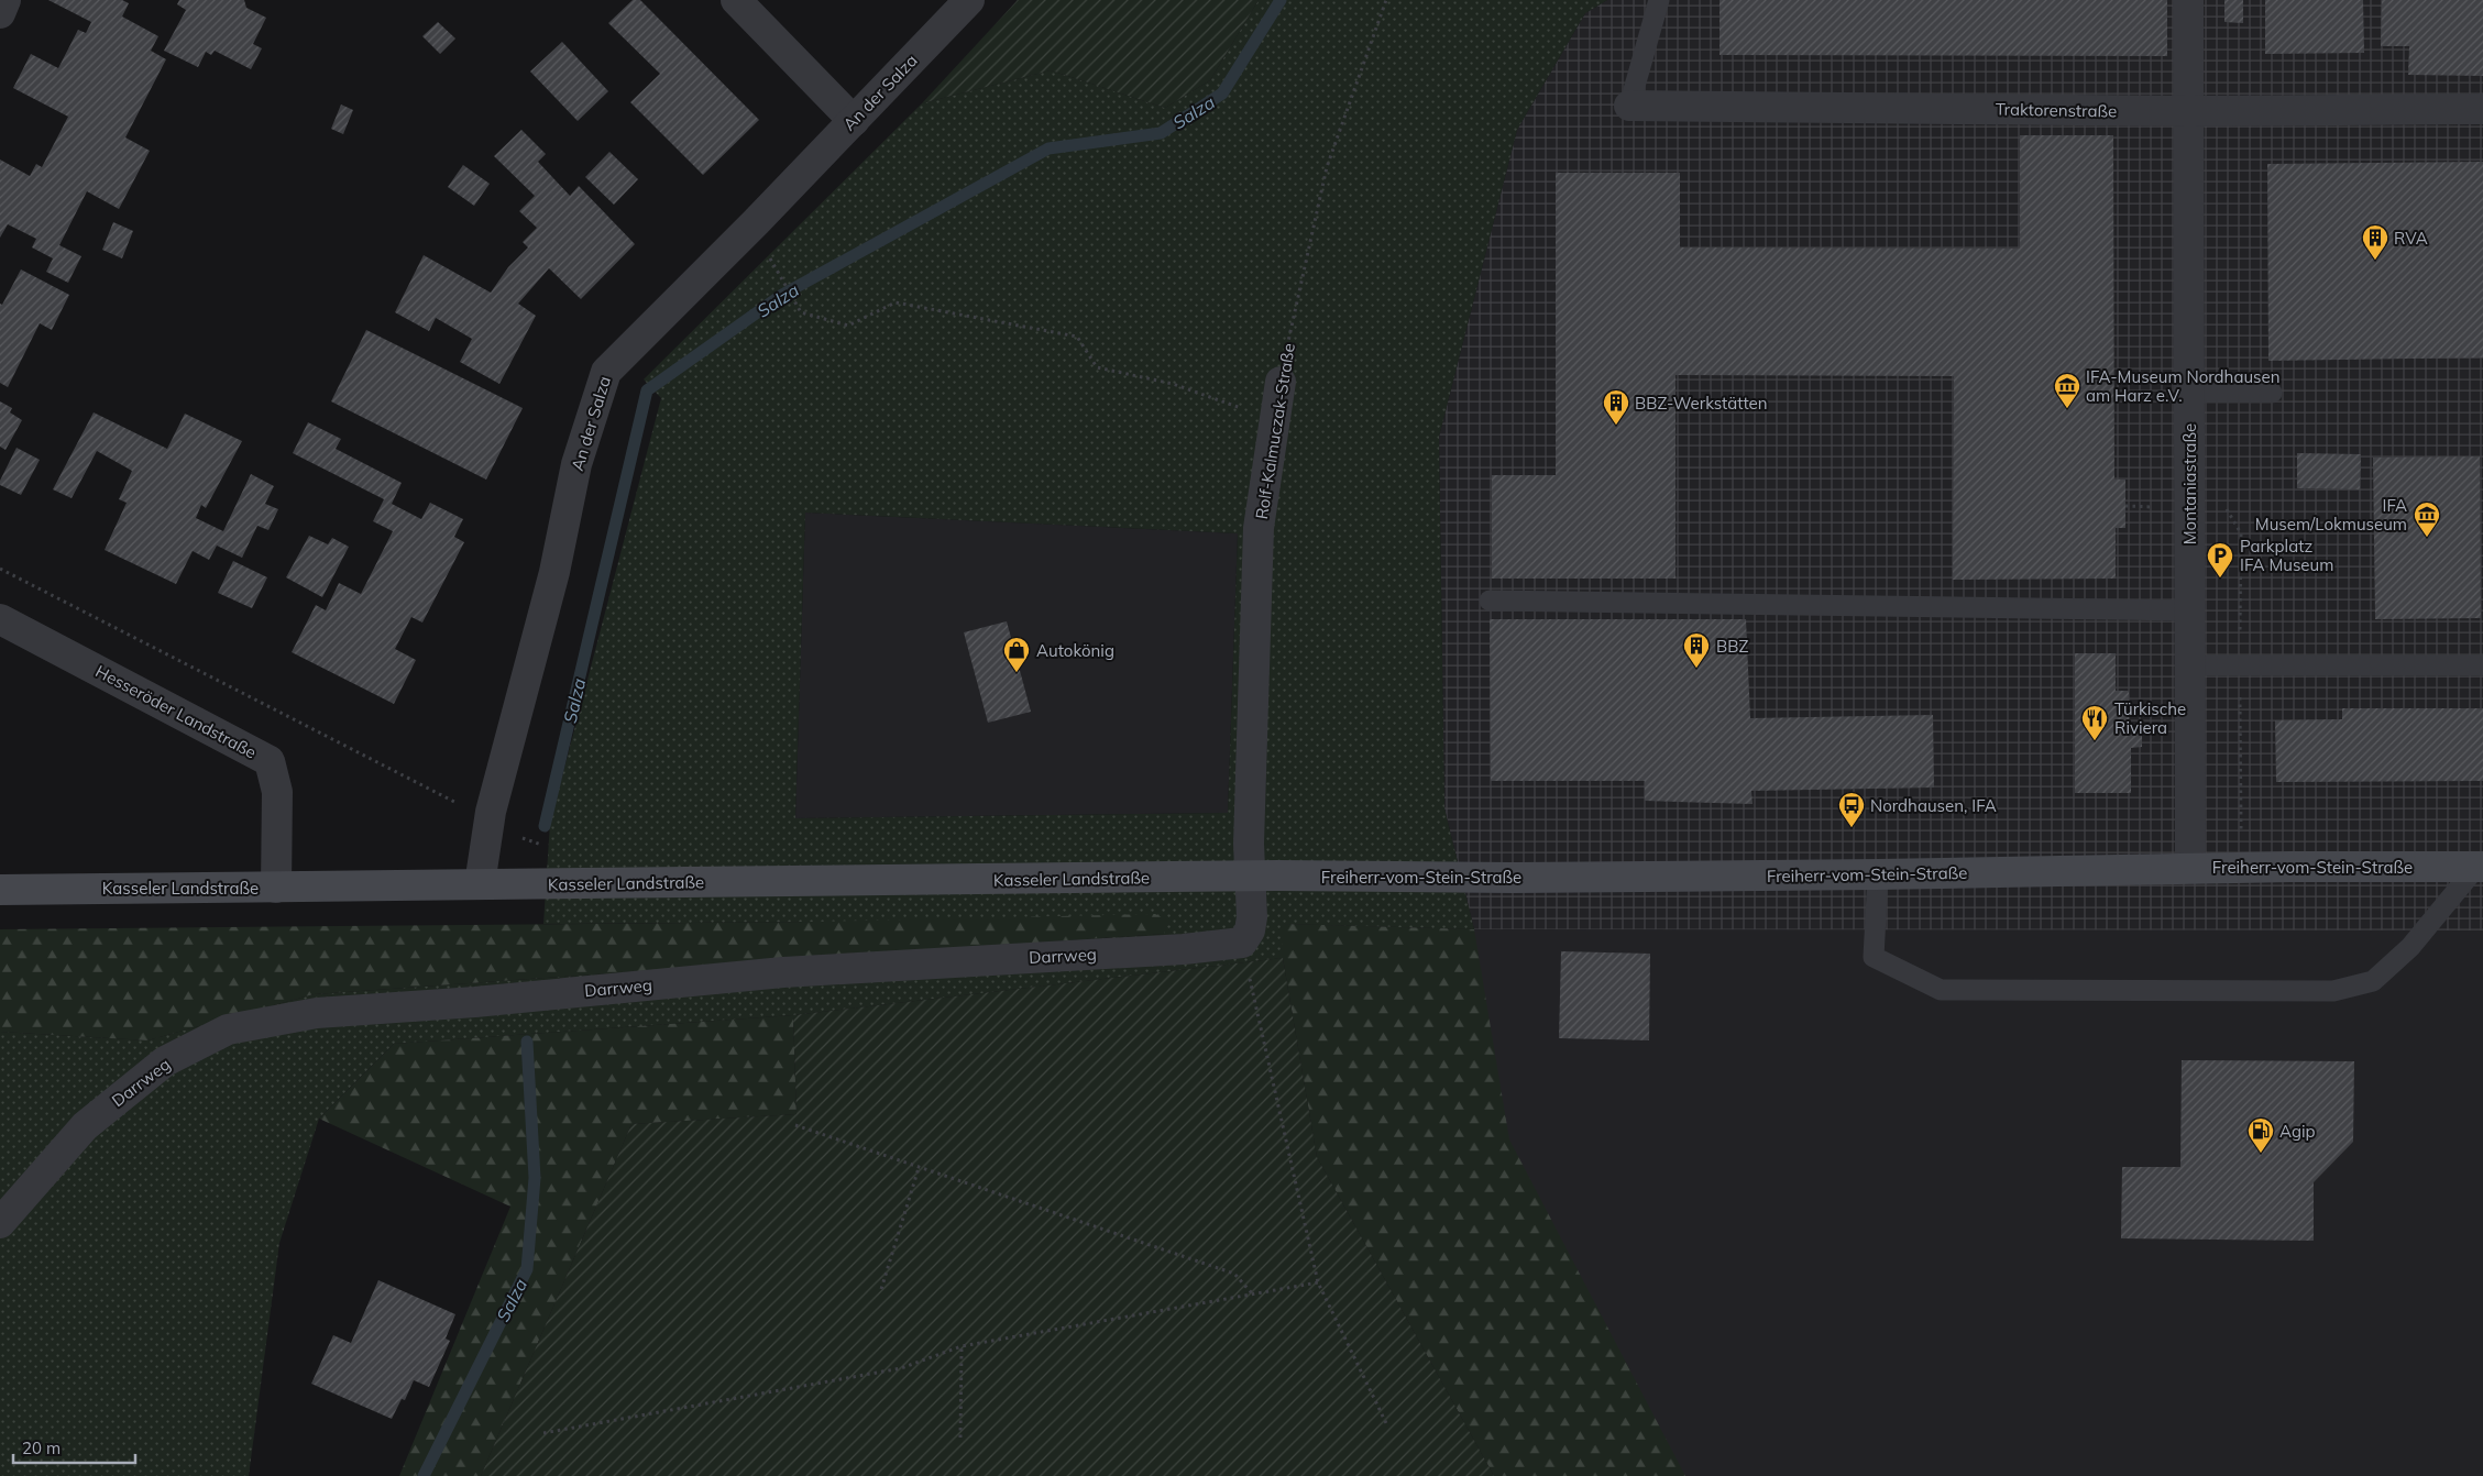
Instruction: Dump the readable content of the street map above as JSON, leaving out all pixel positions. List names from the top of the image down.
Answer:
{
  "streets": {
    "main road": ["Freiherr-vom-Stein-Straße", "Kasseler Landstraße"],
    "street": [
      "An der Salza",
      "Traktorenstraße",
      "Rolf-Kalmuczak-Straße",
      "Montaniastraße",
      "Hesseröder Landstraße",
      "Darrweg"
    ]
  },
  "crossings": [
    ["An der Salza", "Kasseler Landstraße"],
    ["Traktorenstraße", "Montaniastraße"],
    ["Rolf-Kalmuczak-Straße", "Freiherr-vom-Stein-Straße"],
    ["Rolf-Kalmuczak-Straße", "Kasseler Landstraße"],
    ["Montaniastraße", "Freiherr-vom-Stein-Straße"],
    ["Hesseröder Landstraße", "Kasseler Landstraße"],
    ["Freiherr-vom-Stein-Straße", "Kasseler Landstraße"]
  ],
  "water": ["Salza"],
  "places": {
    "building": ["RVA", "BBZ-Werkstätten", "BBZ"],
    "museum": ["IFA-Museum Nordhausen am Harz e.V.", "IFA Musem/Lokmuseum"],
    "parking": ["Parkplatz IFA Museum"],
    "shop": ["Autokönig"],
    "restaurant": ["Türkische Riviera"],
    "bus stop": ["Nordhausen, IFA"],
    "fuel station": ["Agip"]
  },
  "scale_bar": "20 m"
}
